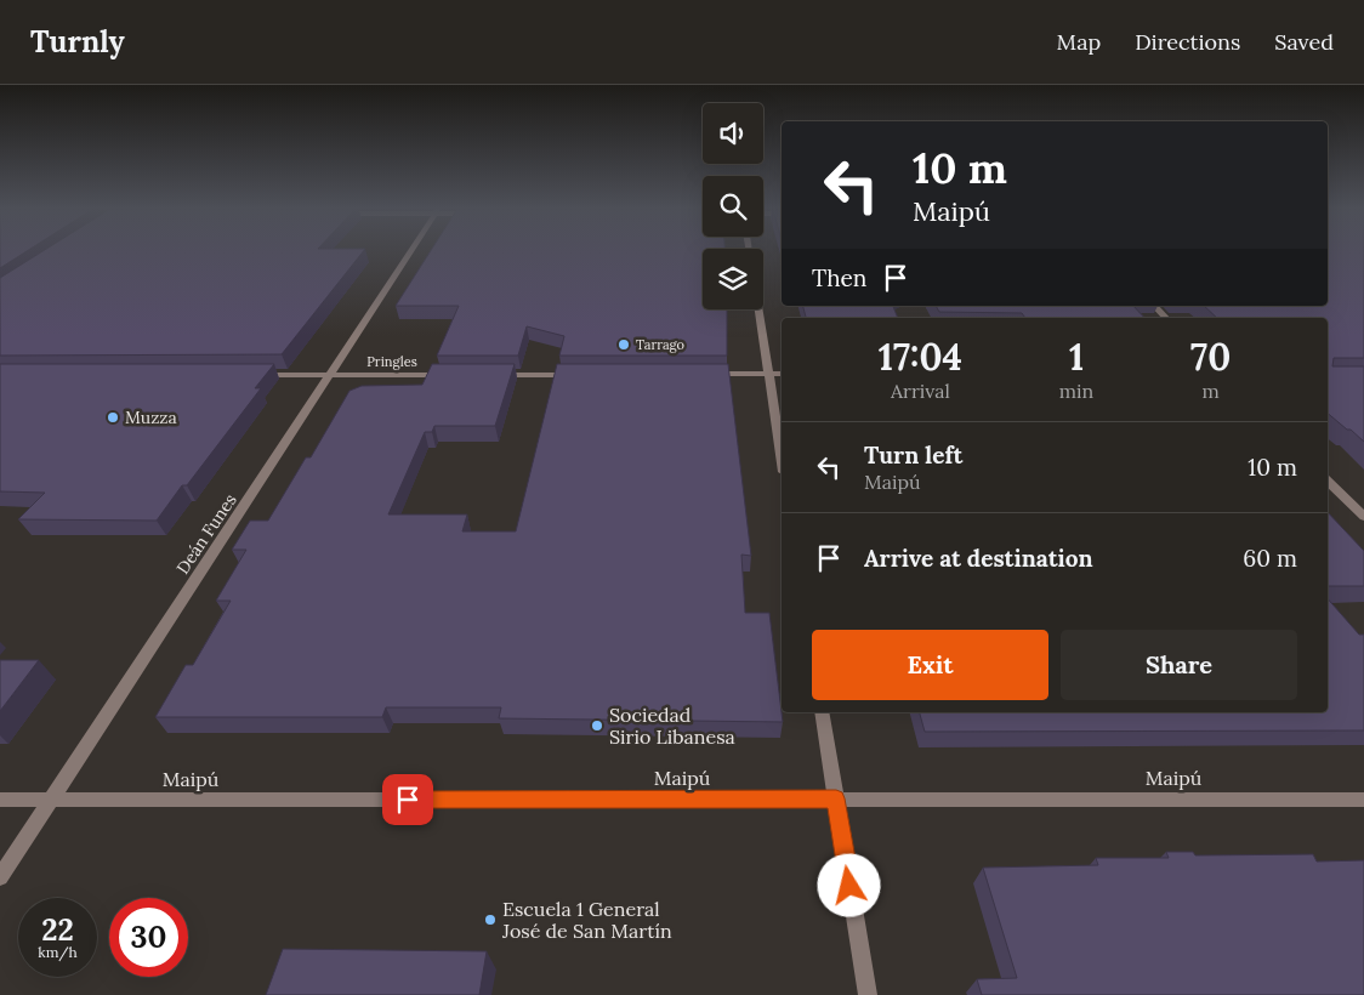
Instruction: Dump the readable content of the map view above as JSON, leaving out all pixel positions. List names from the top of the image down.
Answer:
{
  "streets": {
    "street": ["Pringles", "Deán Funes", "Maipú"]
  },
  "crossings": [
    ["Pringles", "Deán Funes"],
    ["Deán Funes", "Maipú"]
  ],
  "places": [
    "Tarrago",
    "Muzza",
    "Sociedad Sirio Libanesa",
    "Escuela 1 General José de San Martín"
  ],
  "page": {
    "header": "Turnly",
    "nav": ["Map", "Directions", "Saved"],
    "turn": ["10 m", "Maipú"],
    "then": "Then",
    "eta": [
      "17:04",
      "Arrival",
      "1",
      "min",
      "70",
      "m"
    ],
    "list": [
      {
        "name": "Turn left",
        "note": "Maipú",
        "value": "10 m"
      },
      {
        "name": "Arrive at destination",
        "value": "60 m"
      }
    ],
    "buttons": ["Exit", "Share"],
    "speed": "22 km/h",
    "limit": "30"
  }
}
